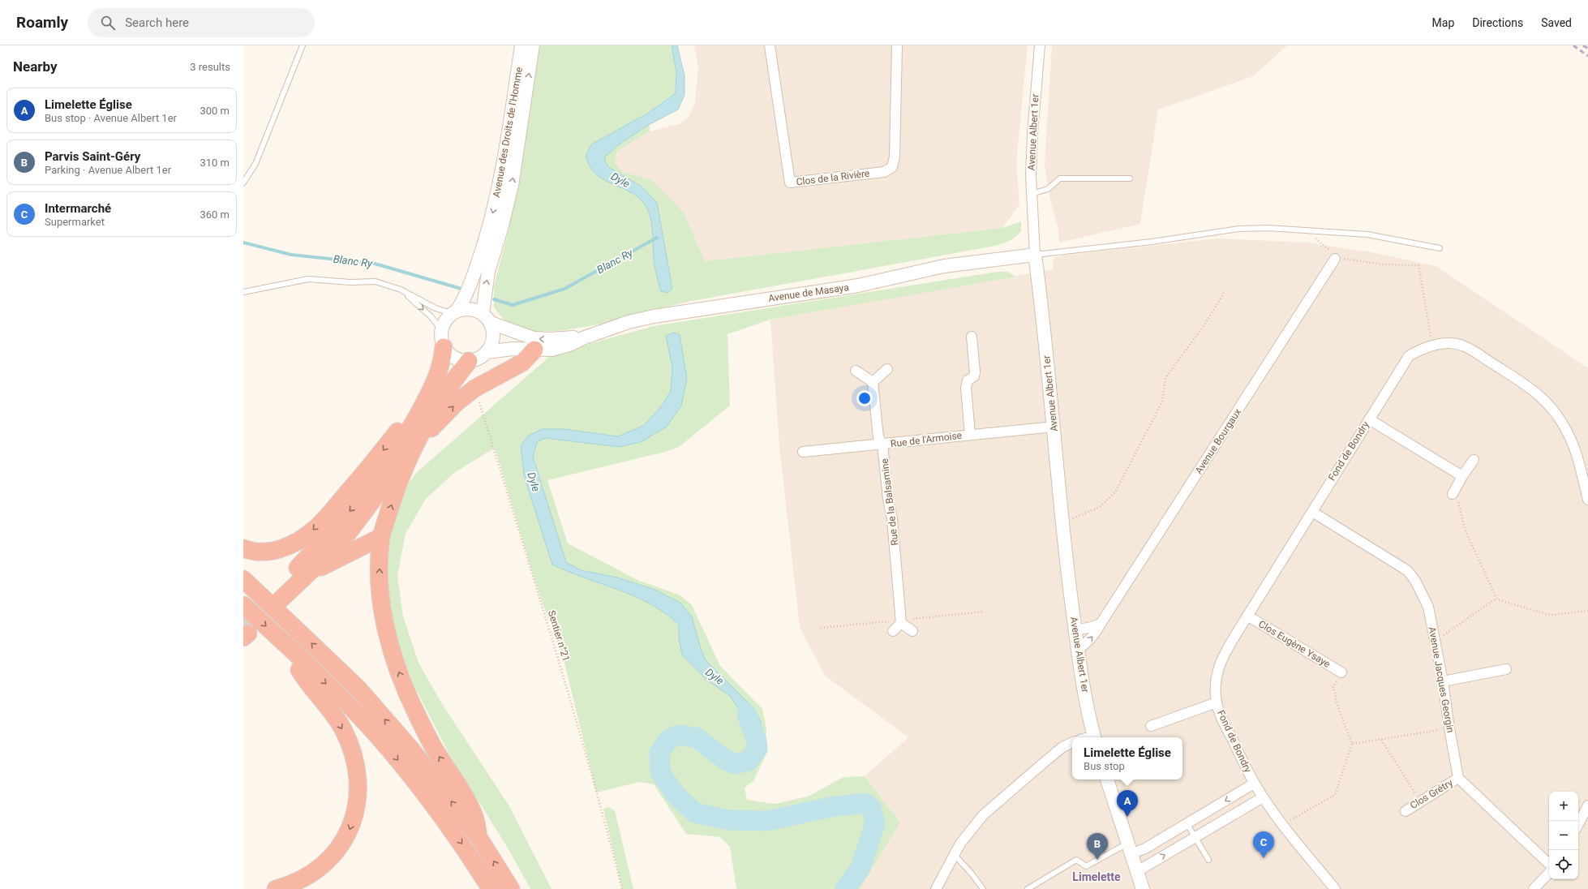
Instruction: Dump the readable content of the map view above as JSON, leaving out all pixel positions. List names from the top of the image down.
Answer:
{
  "streets": {
    "main road": ["Avenue des Droits de l'Homme", "Avenue Albert 1er", "Avenue de Masaya"],
    "street": [
      "Clos de la Rivière",
      "Rue de l'Armoise",
      "Avenue Bourgaux",
      "Fond de Bondry",
      "Rue de la Balsamine",
      "Clos Eugène Ysaye",
      "Avenue Jacques Georgin",
      "Clos Grétry"
    ],
    "path": ["Sentier n°21"]
  },
  "crossings": [
    ["Avenue des Droits de l'Homme", "Avenue de Masaya"],
    ["Avenue Albert 1er", "Avenue de Masaya"],
    ["Avenue Albert 1er", "Rue de l'Armoise"],
    ["Avenue Albert 1er", "Avenue Bourgaux"],
    ["Rue de l'Armoise", "Rue de la Balsamine"],
    ["Fond de Bondry", "Clos Eugène Ysaye"],
    ["Fond de Bondry", "Avenue Jacques Georgin"],
    ["Avenue Jacques Georgin", "Clos Grétry"]
  ],
  "districts": ["Limelette"],
  "water": ["Dyle", "Blanc Ry"],
  "page": {
    "header": "Roamly",
    "search": "Search here",
    "nav": ["Map", "Directions", "Saved"],
    "heading": ["Nearby", "3 results"],
    "list": [
      {
        "mark": "A",
        "name": "Limelette Église",
        "note": "Bus stop · Avenue Albert 1er",
        "value": "300 m"
      },
      {
        "mark": "B",
        "name": "Parvis Saint-Géry",
        "note": "Parking · Avenue Albert 1er",
        "value": "310 m"
      },
      {
        "mark": "C",
        "name": "Intermarché",
        "note": "Supermarket",
        "value": "360 m"
      }
    ],
    "popup": ["Limelette Église", "Bus stop"],
    "pins": ["A", "C", "B"],
    "map_buttons": ["+", "−"]
  }
}
